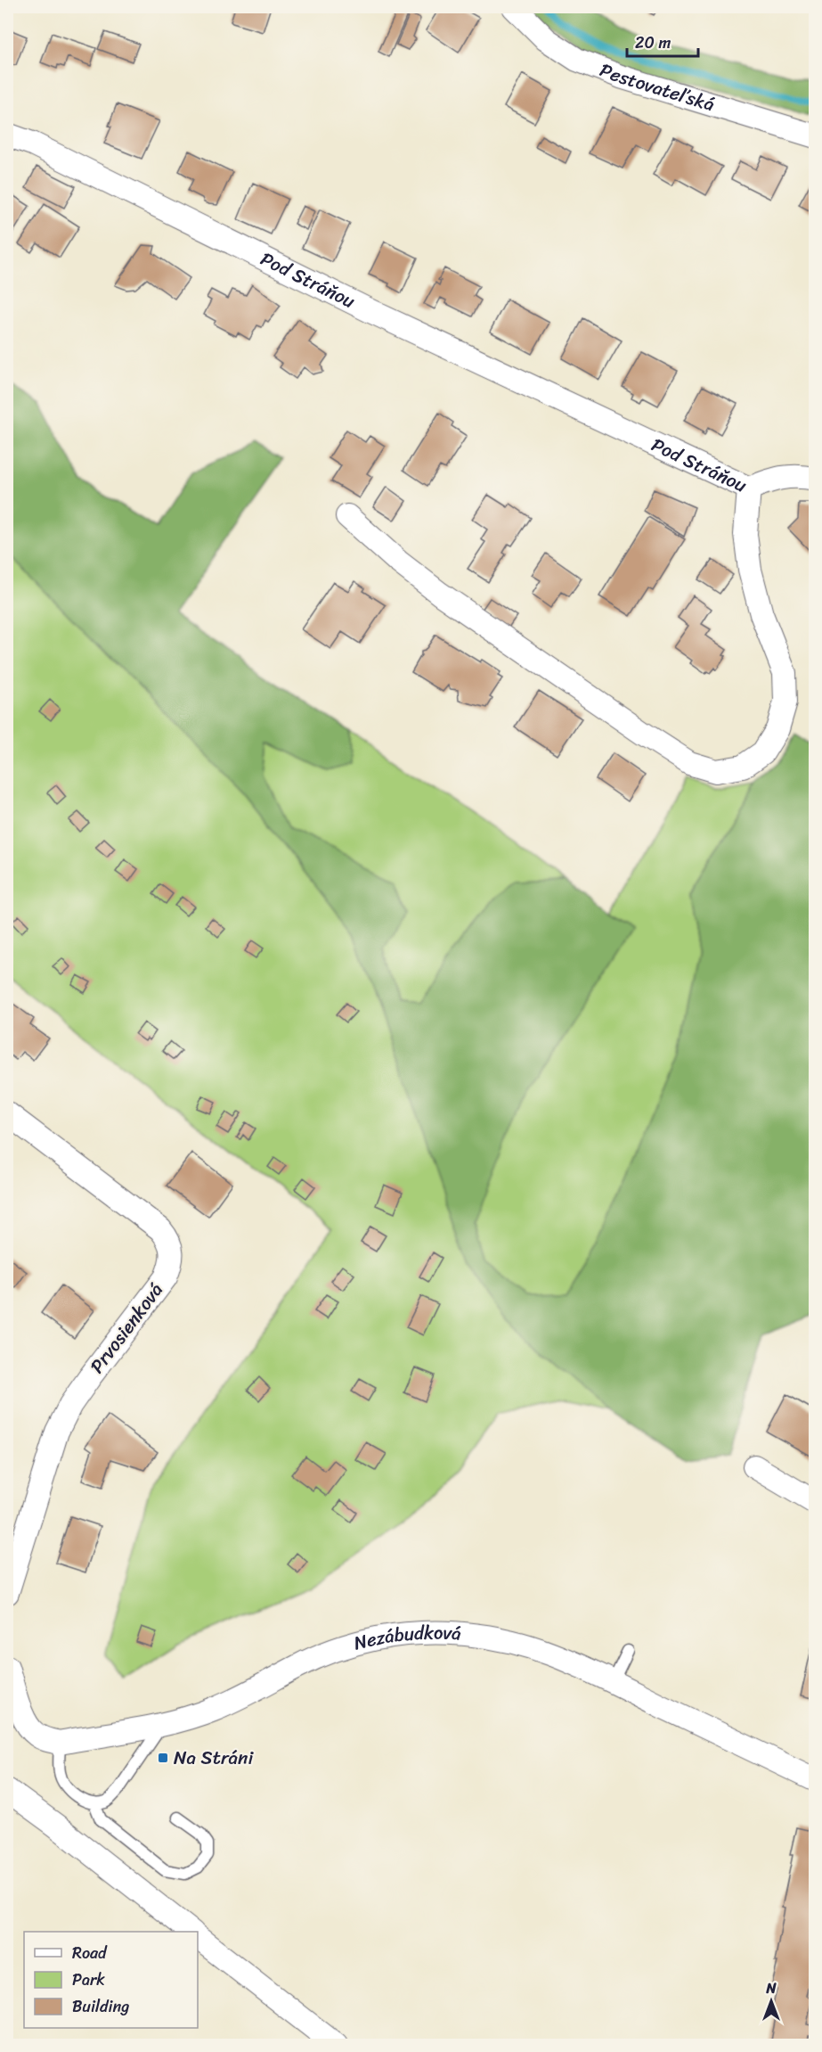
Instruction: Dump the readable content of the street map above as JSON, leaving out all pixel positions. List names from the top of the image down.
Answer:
{
  "streets": {
    "street": [
      "Pestovateľská",
      "Pod Stráňou",
      "Prvosienková",
      "Nezábudková"
    ]
  },
  "places": {
    "transit": ["Na Stráni"]
  },
  "legend": ["Road", "Park", "Building"],
  "scale_bar": "20 m",
  "north": "top"
}
